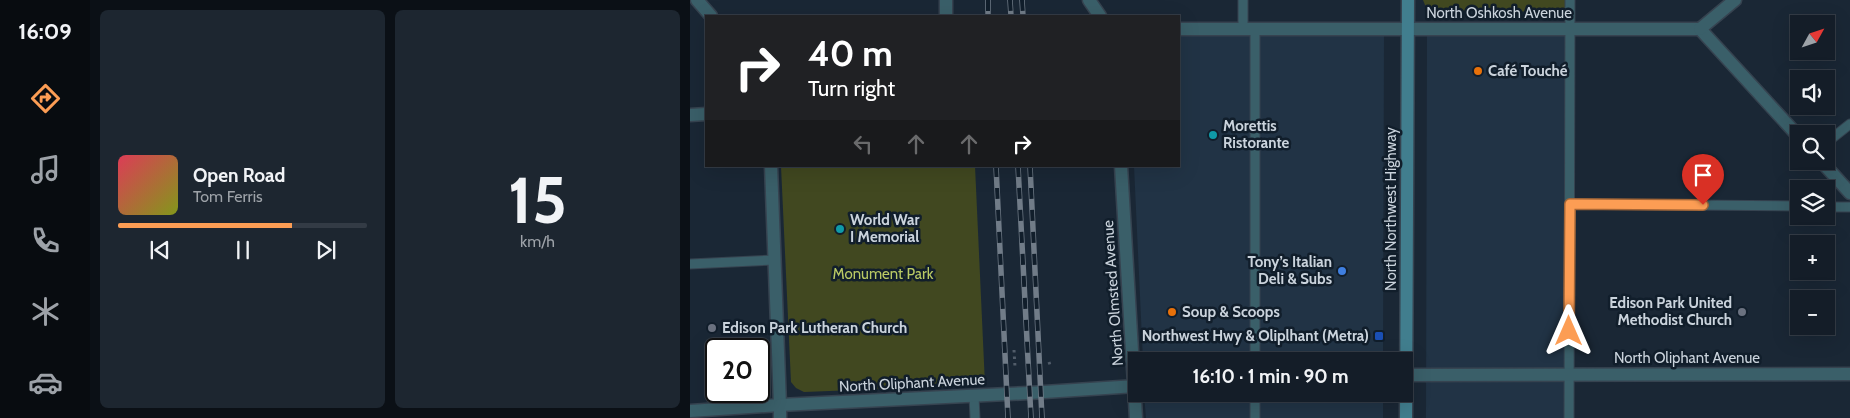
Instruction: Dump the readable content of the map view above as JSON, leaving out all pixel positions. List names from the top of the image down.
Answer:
{
  "streets": {
    "main road": ["North Northwest Highway"],
    "street": ["North Oshkosh Avenue", "North Olmsted Avenue", "North Oliphant Avenue"]
  },
  "crossings": [
    ["North Oshkosh Avenue", "North Northwest Highway"]
  ],
  "parks": ["Monument Park"],
  "places": {
    "other": [
      "Café Touché",
      "Morettis Ristorante",
      "World War I Memorial",
      "Tony’s Italian Deli & Subs",
      "Soup & Scoops",
      "Edison Park United Methodist Church",
      "Edison Park Lutheran Church"
    ],
    "transit": ["Northwest Hwy & Oliplhant (Metra)"]
  },
  "north": "top right",
  "page": {
    "tabs": "16:09",
    "tile": ["15", "km/h"],
    "map_buttons": ["+", "−"],
    "turn": ["40 m", "Turn right"],
    "song": ["Open Road", "Tom Ferris"],
    "limit": "20",
    "trip": "16:10 · 1 min · 90 m"
  }
}
